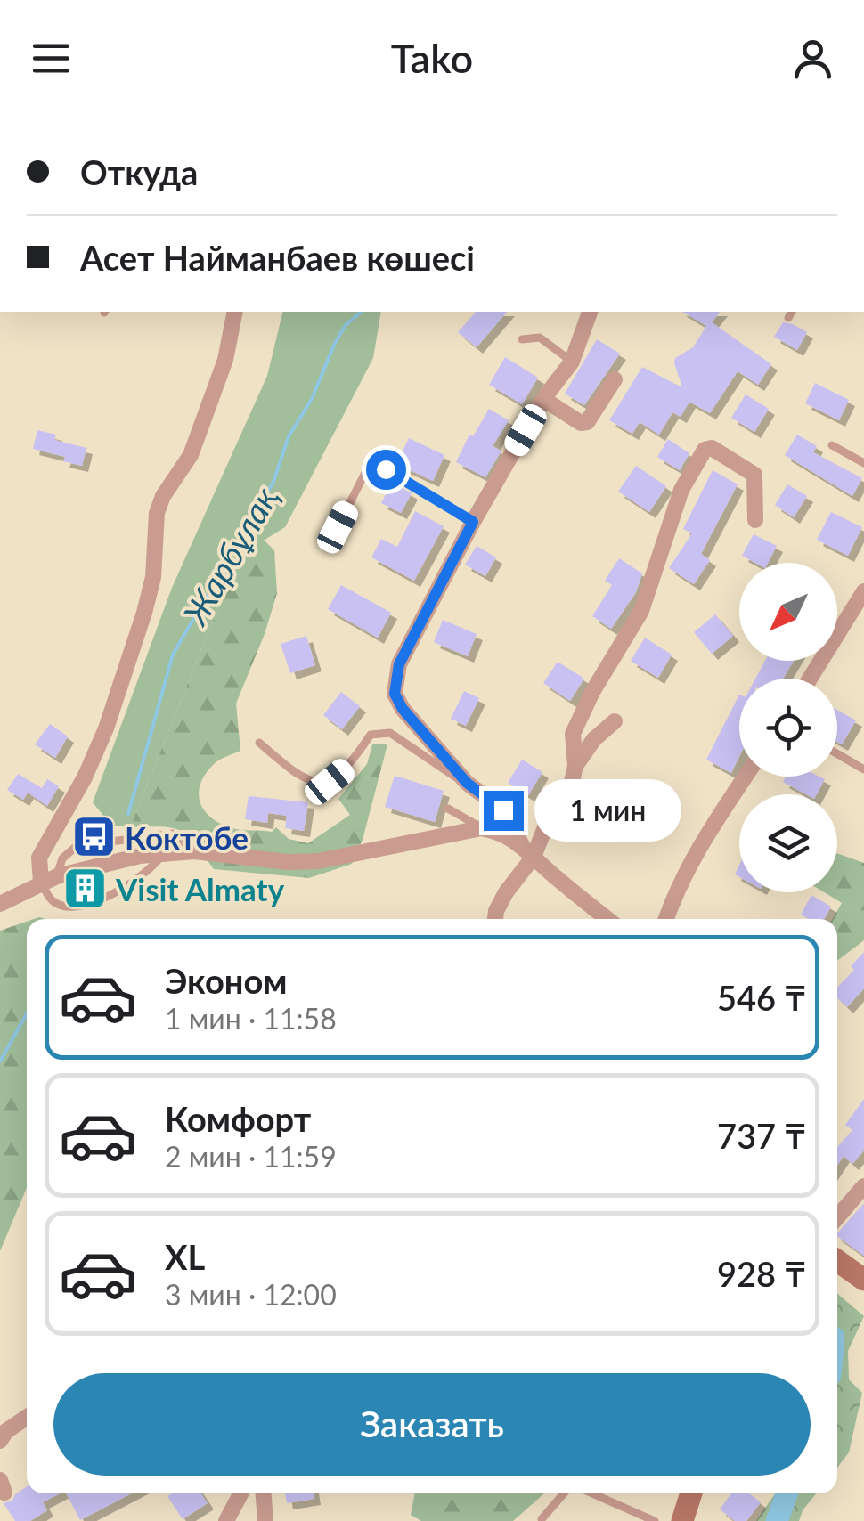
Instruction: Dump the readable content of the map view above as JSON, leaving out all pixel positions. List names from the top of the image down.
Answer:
{
  "water": ["Жарбұлақ"],
  "places": {
    "bus stop": ["Коктобе"],
    "building": ["Visit Almaty"]
  },
  "north": "bottom left",
  "page": {
    "header": "Tako",
    "banner": ["Откуда", "Асет Найманбаев көшесі"],
    "bubble": "1 мин",
    "list": [
      {
        "name": "Эконом",
        "note": "1 мин · 11:58",
        "value": "546 ₸"
      },
      {
        "name": "Комфорт",
        "note": "2 мин · 11:59",
        "value": "737 ₸"
      },
      {
        "name": "XL",
        "note": "3 мин · 12:00",
        "value": "928 ₸"
      }
    ],
    "buttons": "Заказать"
  }
}
